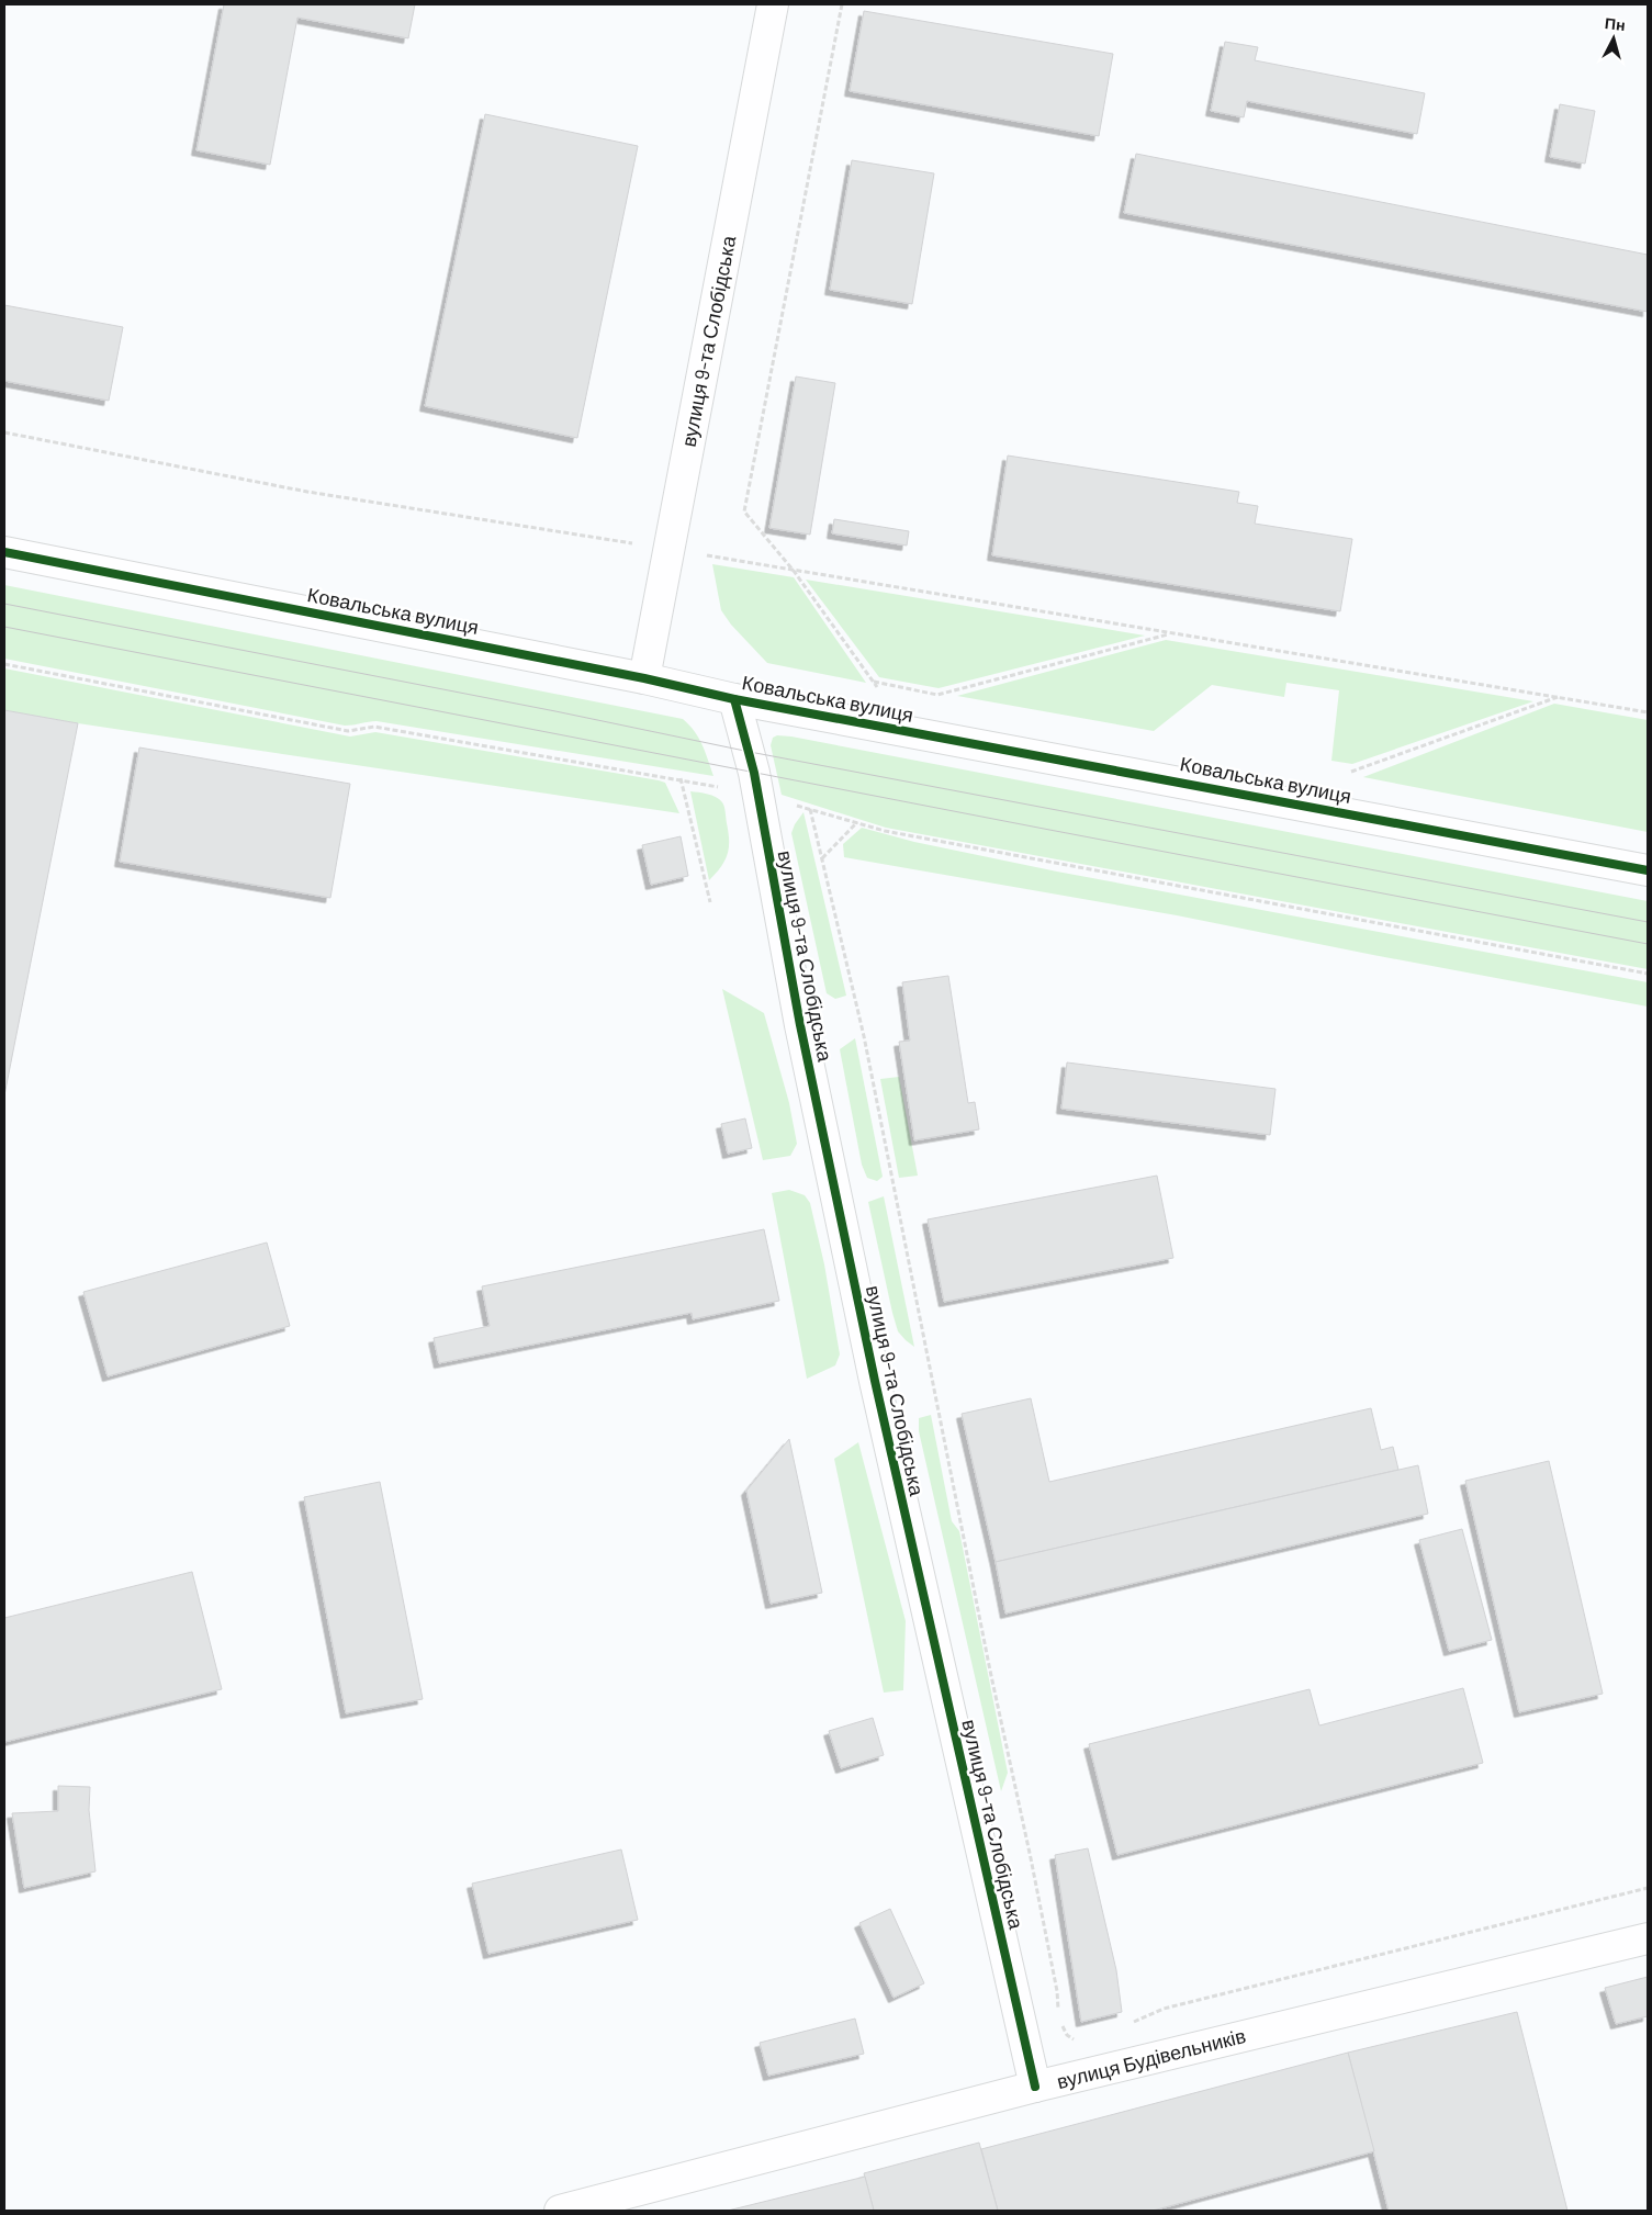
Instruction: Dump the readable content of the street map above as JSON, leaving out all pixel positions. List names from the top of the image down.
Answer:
{
  "streets": {
    "street": ["вулиця 9-та Слобідська", "Ковальська вулиця", "вулиця Будівельників"]
  },
  "crossings": [
    ["вулиця 9-та Слобідська", "Ковальська вулиця"],
    ["вулиця 9-та Слобідська", "вулиця Будівельників"]
  ],
  "north": "top"
}
